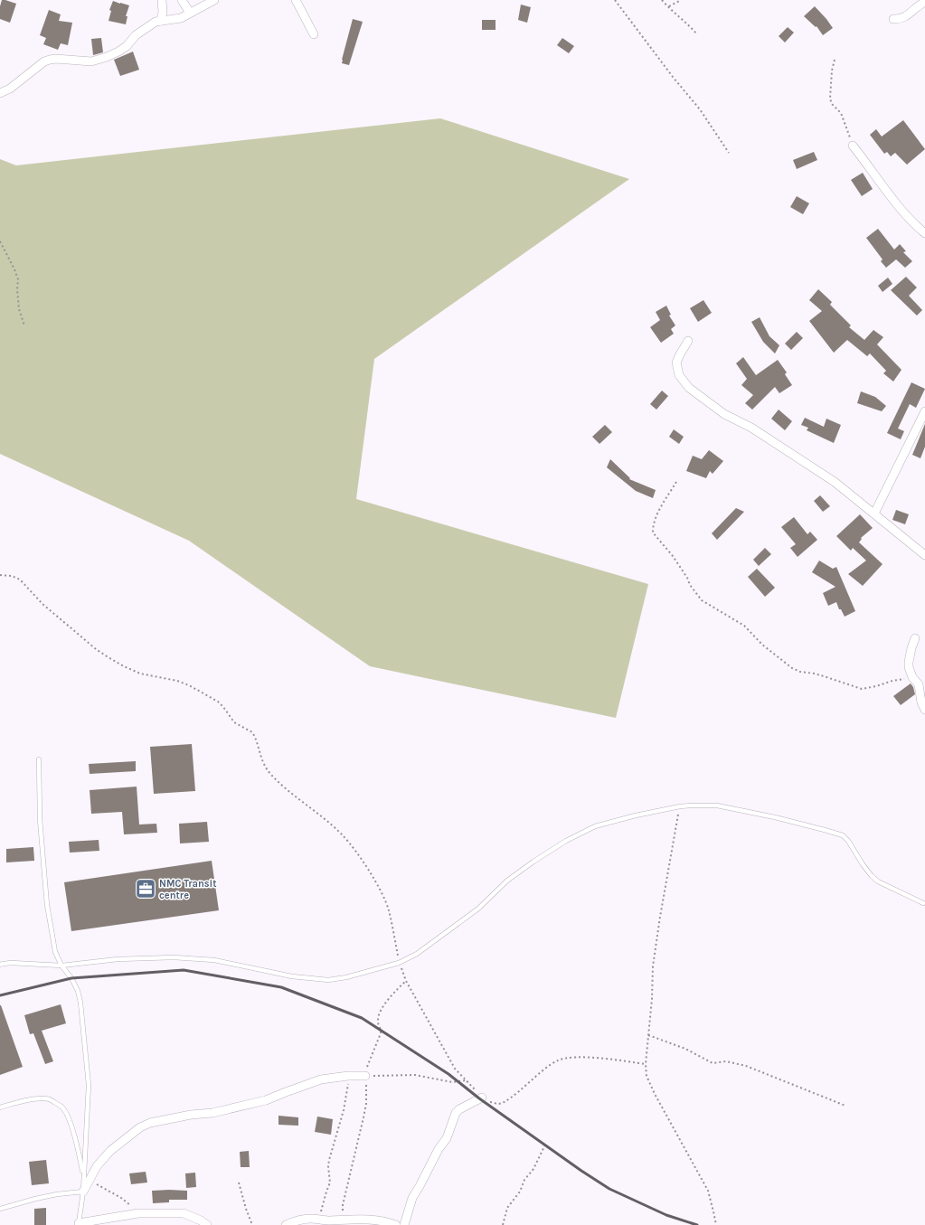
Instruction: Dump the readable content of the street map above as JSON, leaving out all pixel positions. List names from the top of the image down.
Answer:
{
  "places": {
    "office": ["NMC Transit centre"]
  }
}
